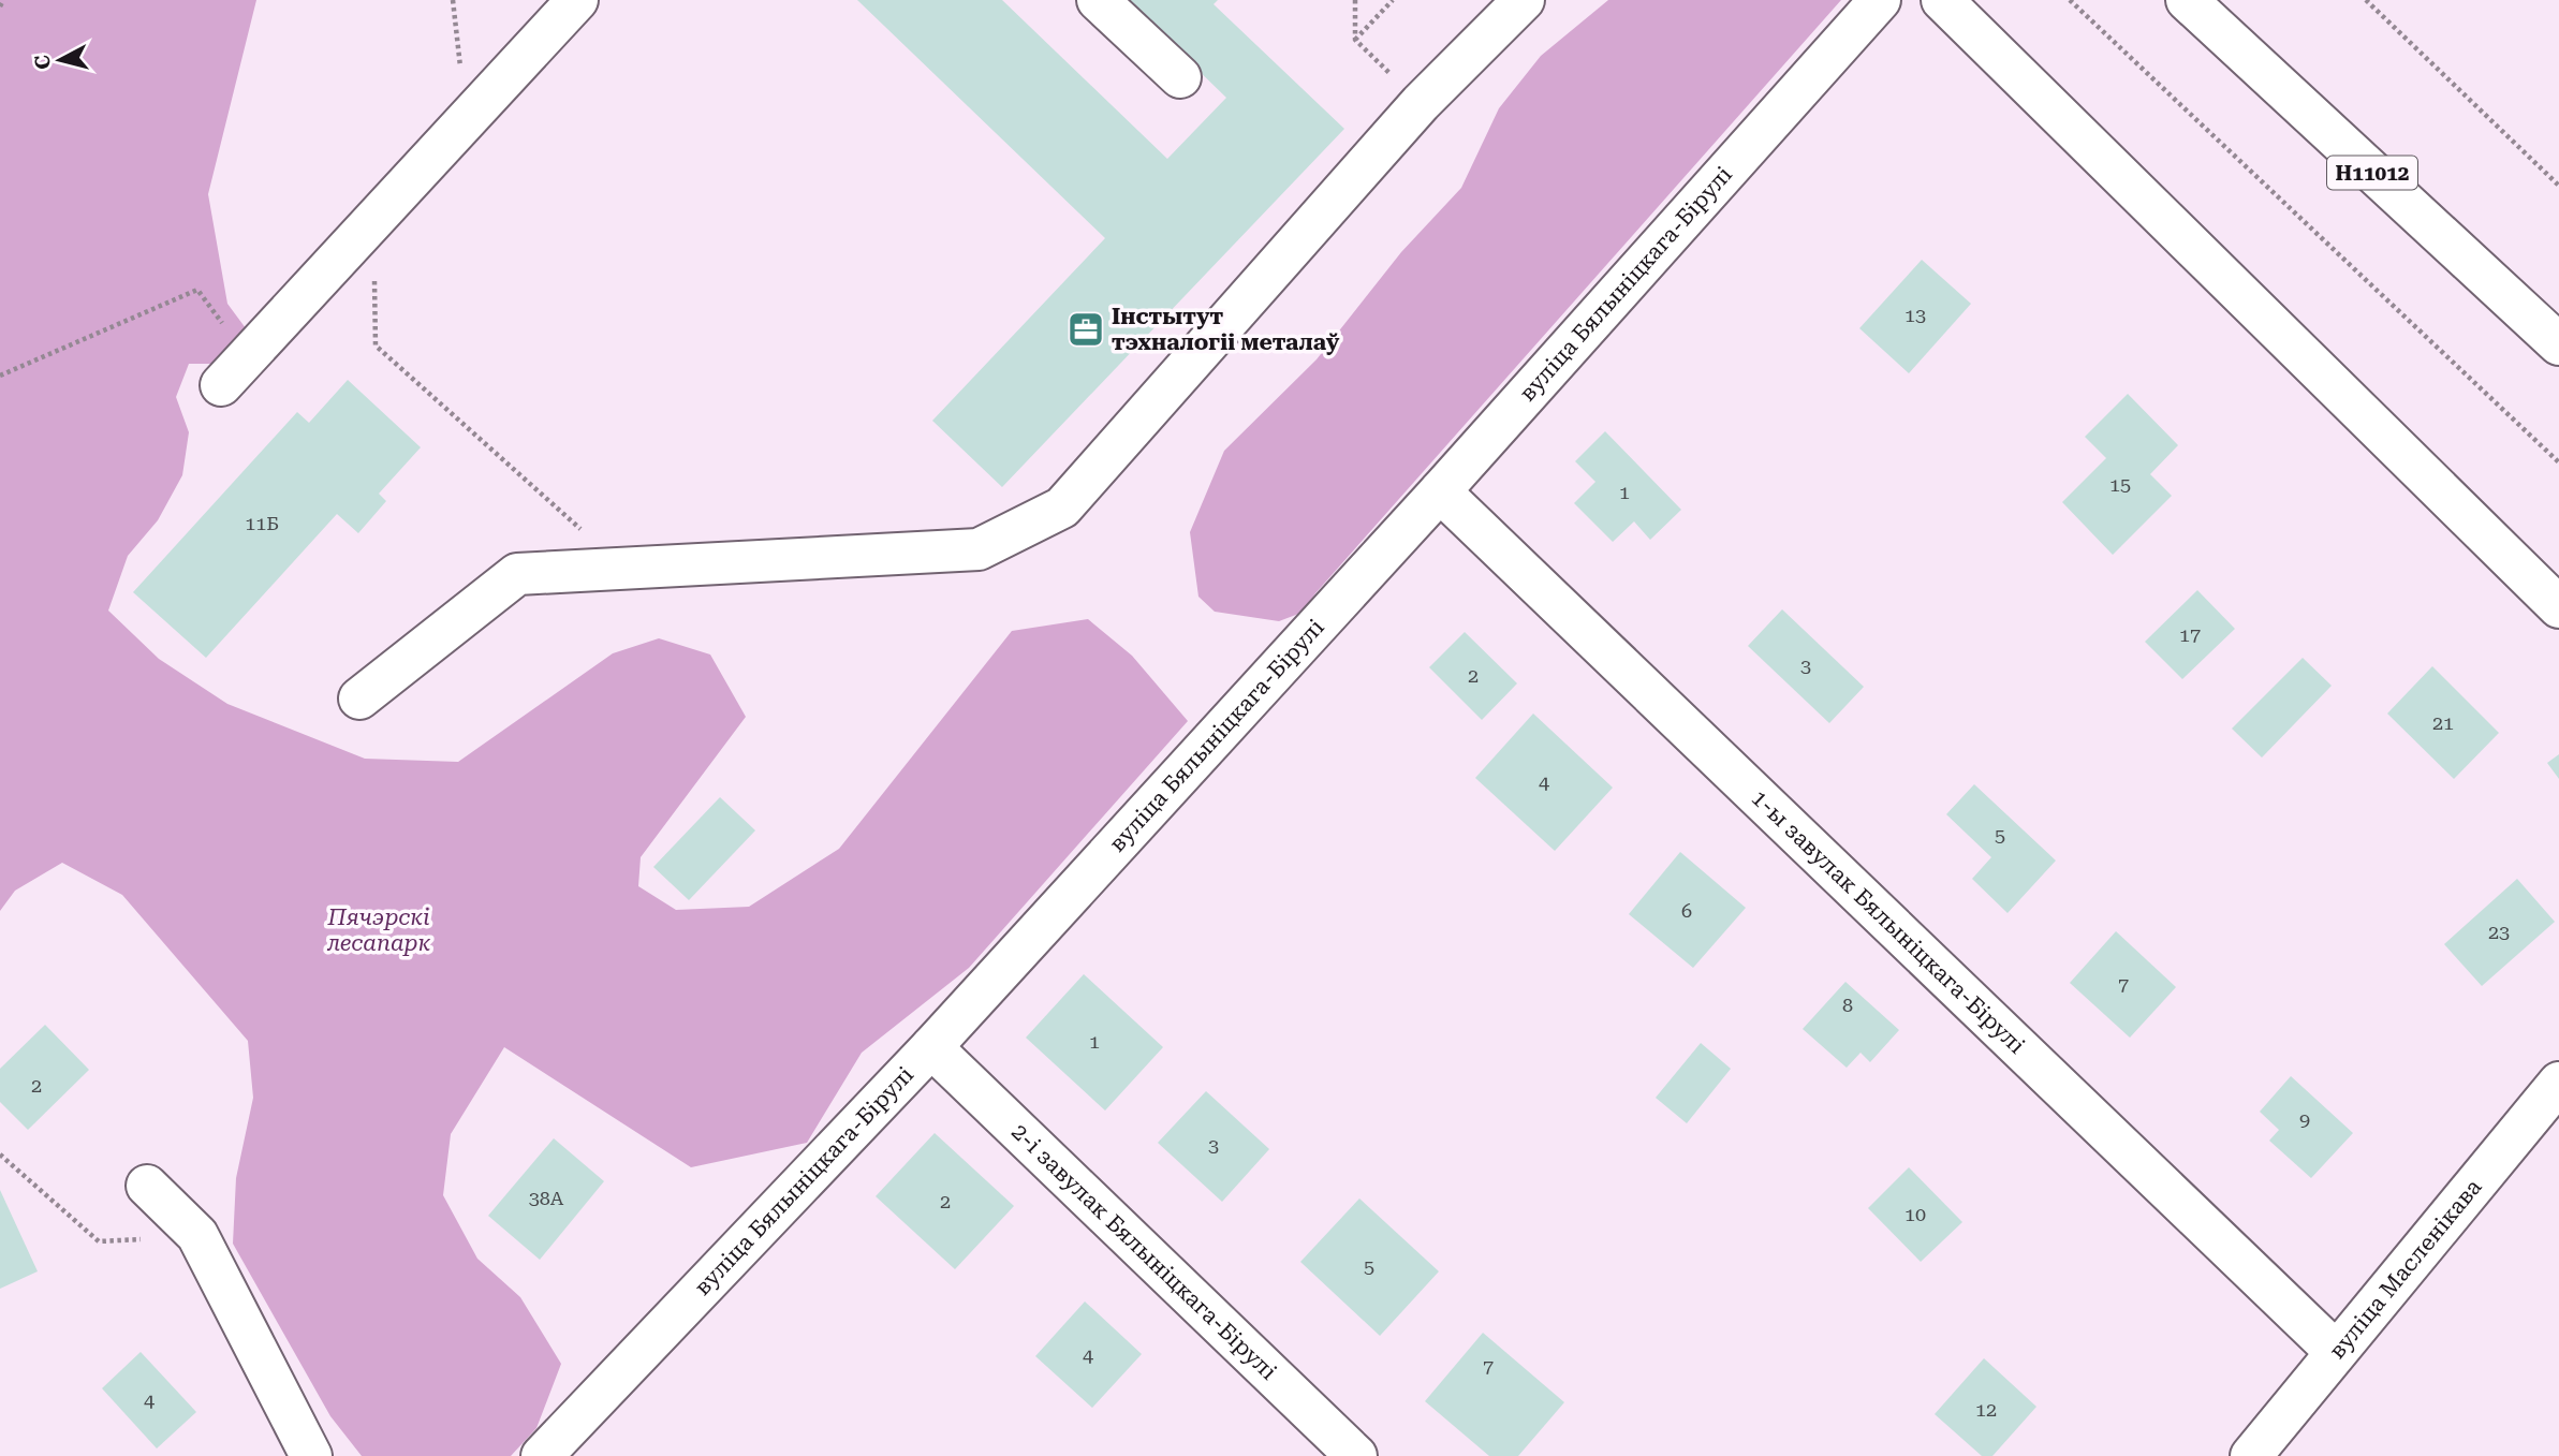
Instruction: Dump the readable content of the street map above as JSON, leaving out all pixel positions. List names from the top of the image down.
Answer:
{
  "streets": {
    "street": [
      "Н11012",
      "вуліца Бялыніцкага-Бірулі",
      "1-ы завулак Бялыніцкага-Бірулі",
      "2-і завулак Бялыніцкага-Бірулі",
      "вуліца Масленікава"
    ]
  },
  "crossings": [
    ["вуліца Бялыніцкага-Бірулі", "1-ы завулак Бялыніцкага-Бірулі"],
    ["вуліца Бялыніцкага-Бірулі", "2-і завулак Бялыніцкага-Бірулі"],
    ["1-ы завулак Бялыніцкага-Бірулі", "вуліца Масленікава"]
  ],
  "parks": ["Пячэрскі лесапарк"],
  "places": {
    "office": ["Інстытут тэхналогіі металаў"]
  },
  "house_numbers": [
    "13",
    "15",
    "1",
    "11Б",
    "17",
    "3",
    "2",
    "21",
    "4",
    "5",
    "6",
    "23",
    "7",
    "8",
    "1",
    "2",
    "9",
    "3",
    "38А",
    "2",
    "10",
    "5",
    "4",
    "7",
    "4",
    "12"
  ],
  "north": "left"
}
